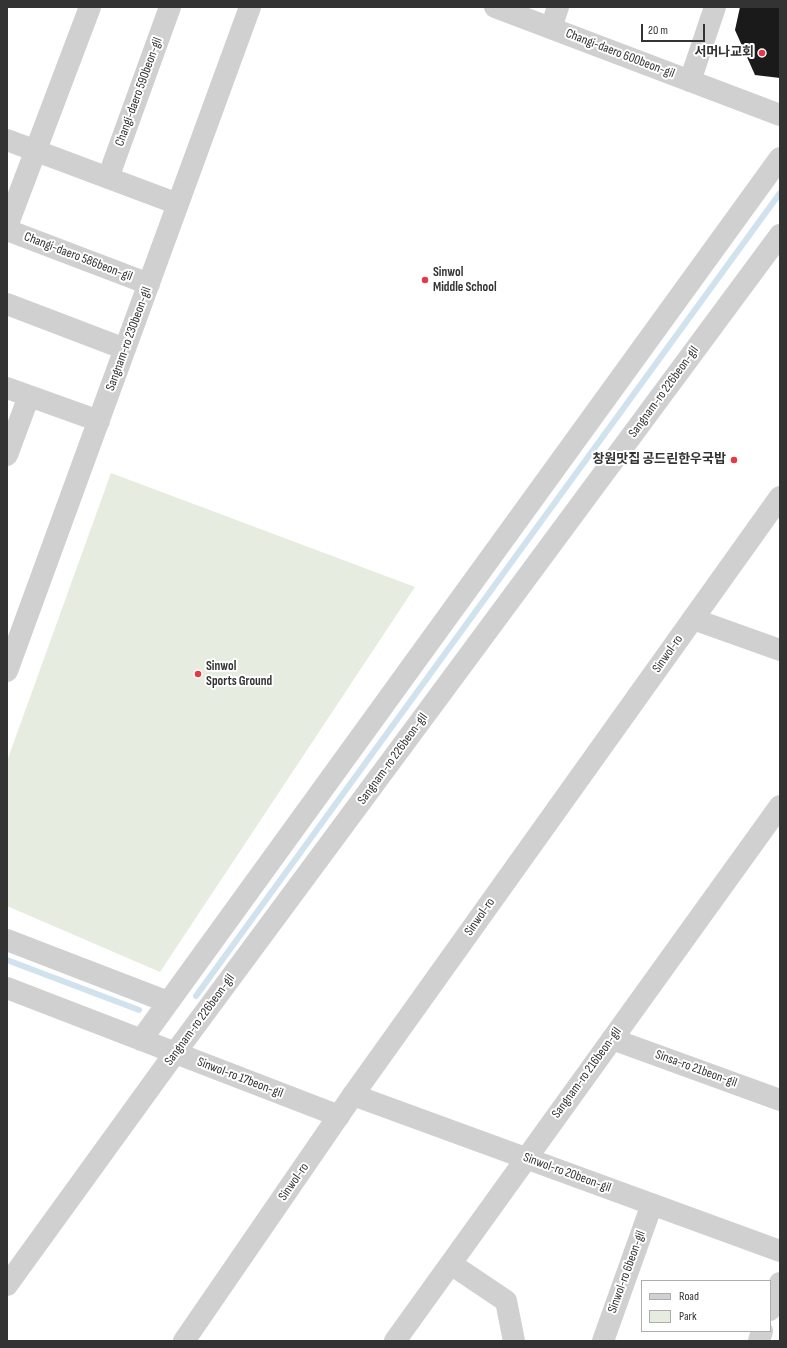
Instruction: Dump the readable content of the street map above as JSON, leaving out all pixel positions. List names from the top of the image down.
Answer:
{
  "streets": {
    "street": [
      "Changi-daero 600beon-gil",
      "Changi-daero 590beon-gil",
      "Changi-daero 586beon-gil",
      "Sangnam-ro 230beon-gil",
      "Sangnam-ro 226beon-gil",
      "Sinwol-ro",
      "Sinsa-ro 21beon-gil",
      "Sangnam-ro 216beon-gil",
      "Sinwol-ro 17beon-gil",
      "Sinwol-ro 20beon-gil",
      "Sinwol-ro 6beon-gil"
    ]
  },
  "crossings": [
    ["Changi-daero 586beon-gil", "Sangnam-ro 230beon-gil"],
    ["Sangnam-ro 226beon-gil", "Sinwol-ro 17beon-gil"],
    ["Sinwol-ro", "Sinwol-ro 17beon-gil"],
    ["Sinwol-ro", "Sinwol-ro 20beon-gil"],
    ["Sinsa-ro 21beon-gil", "Sangnam-ro 216beon-gil"],
    ["Sangnam-ro 216beon-gil", "Sinwol-ro 20beon-gil"],
    ["Sinwol-ro 20beon-gil", "Sinwol-ro 6beon-gil"]
  ],
  "places": [
    "서머나교회",
    "Sinwol Middle School",
    "창원맛집 공드린한우국밥",
    "Sinwol Sports Ground"
  ],
  "legend": ["Road", "Park"],
  "scale_bar": "20 m"
}
